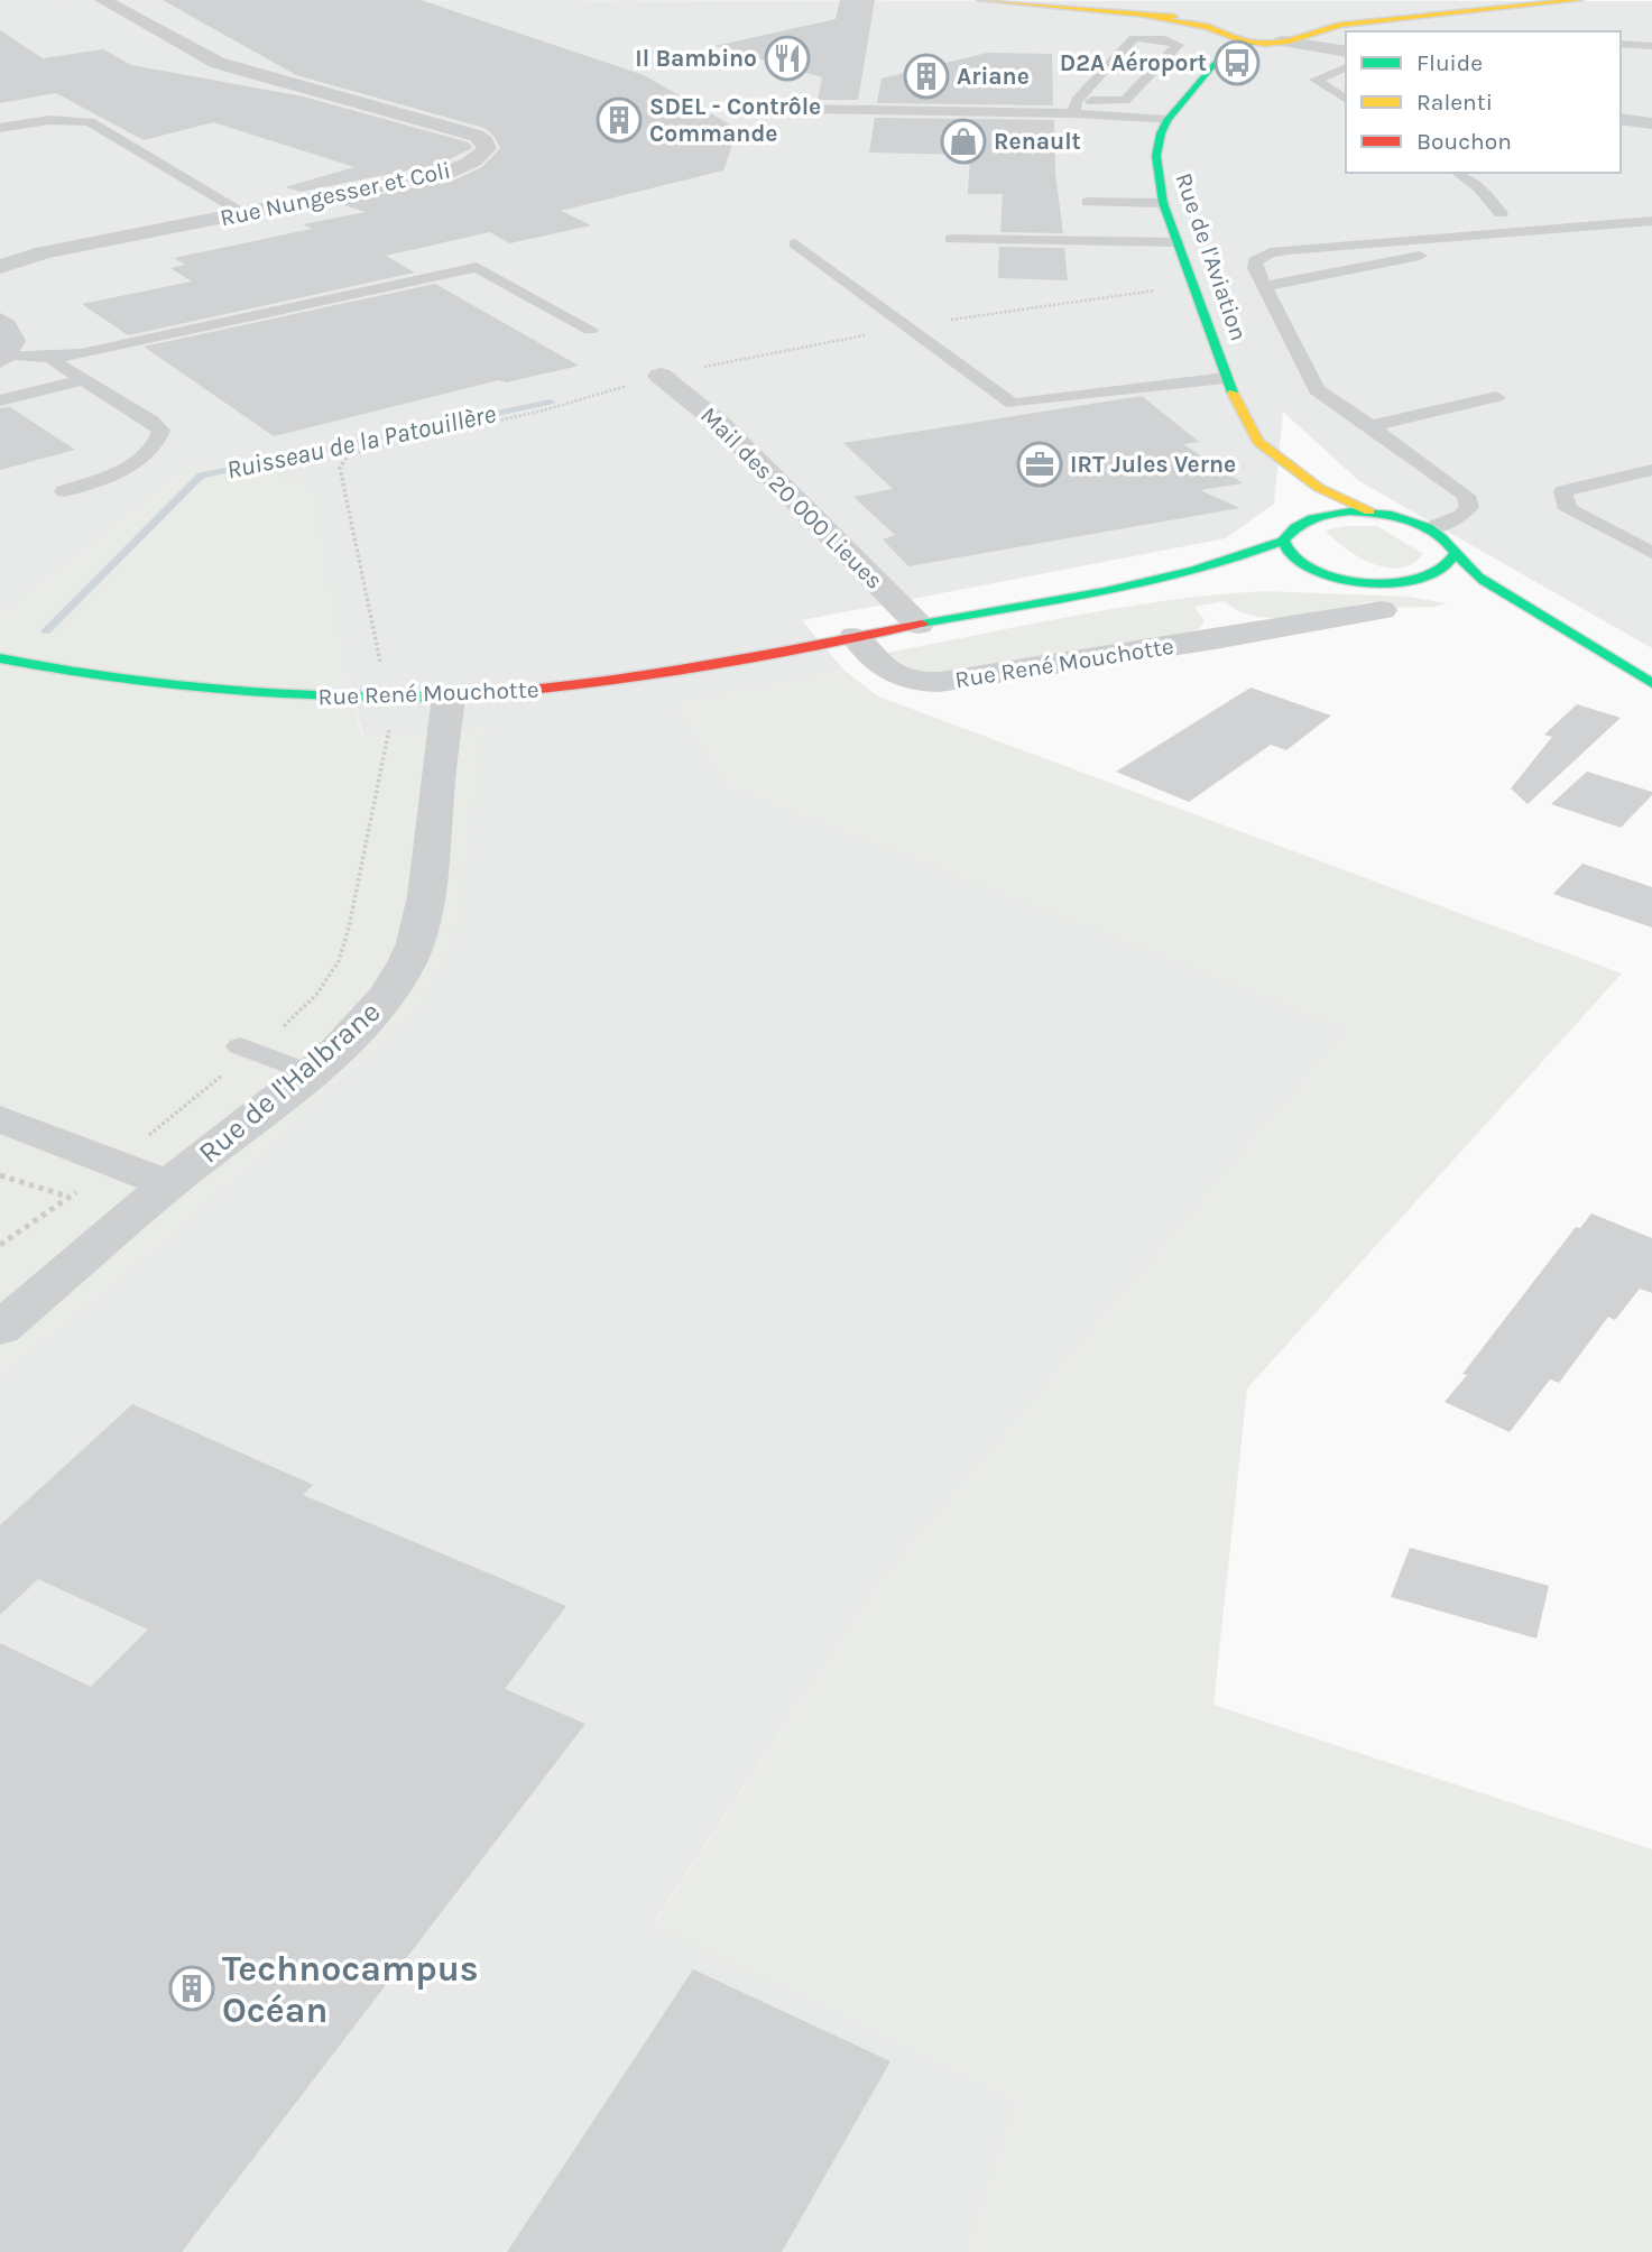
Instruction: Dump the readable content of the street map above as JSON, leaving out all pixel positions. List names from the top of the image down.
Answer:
{
  "streets": {
    "street": [
      "Rue Nungesser et Coli",
      "Rue de l'Aviation",
      "Mail des 20 000 Lieues",
      "Rue René Mouchotte",
      "Rue de l'Halbrane"
    ]
  },
  "crossings": [
    ["Rue de l'Aviation", "Rue René Mouchotte"],
    ["Mail des 20 000 Lieues", "Rue René Mouchotte"],
    ["Rue René Mouchotte", "Rue de l'Halbrane"]
  ],
  "water": ["Ruisseau de la Patouillère"],
  "places": {
    "restaurant": ["Il Bambino"],
    "bus stop": ["D2A Aéroport"],
    "building": ["Ariane", "SDEL - Contrôle Commande", "Technocampus Océan"],
    "shop": ["Renault"],
    "office": ["IRT Jules Verne"]
  },
  "legend": ["Fluide", "Ralenti", "Bouchon"]
}
